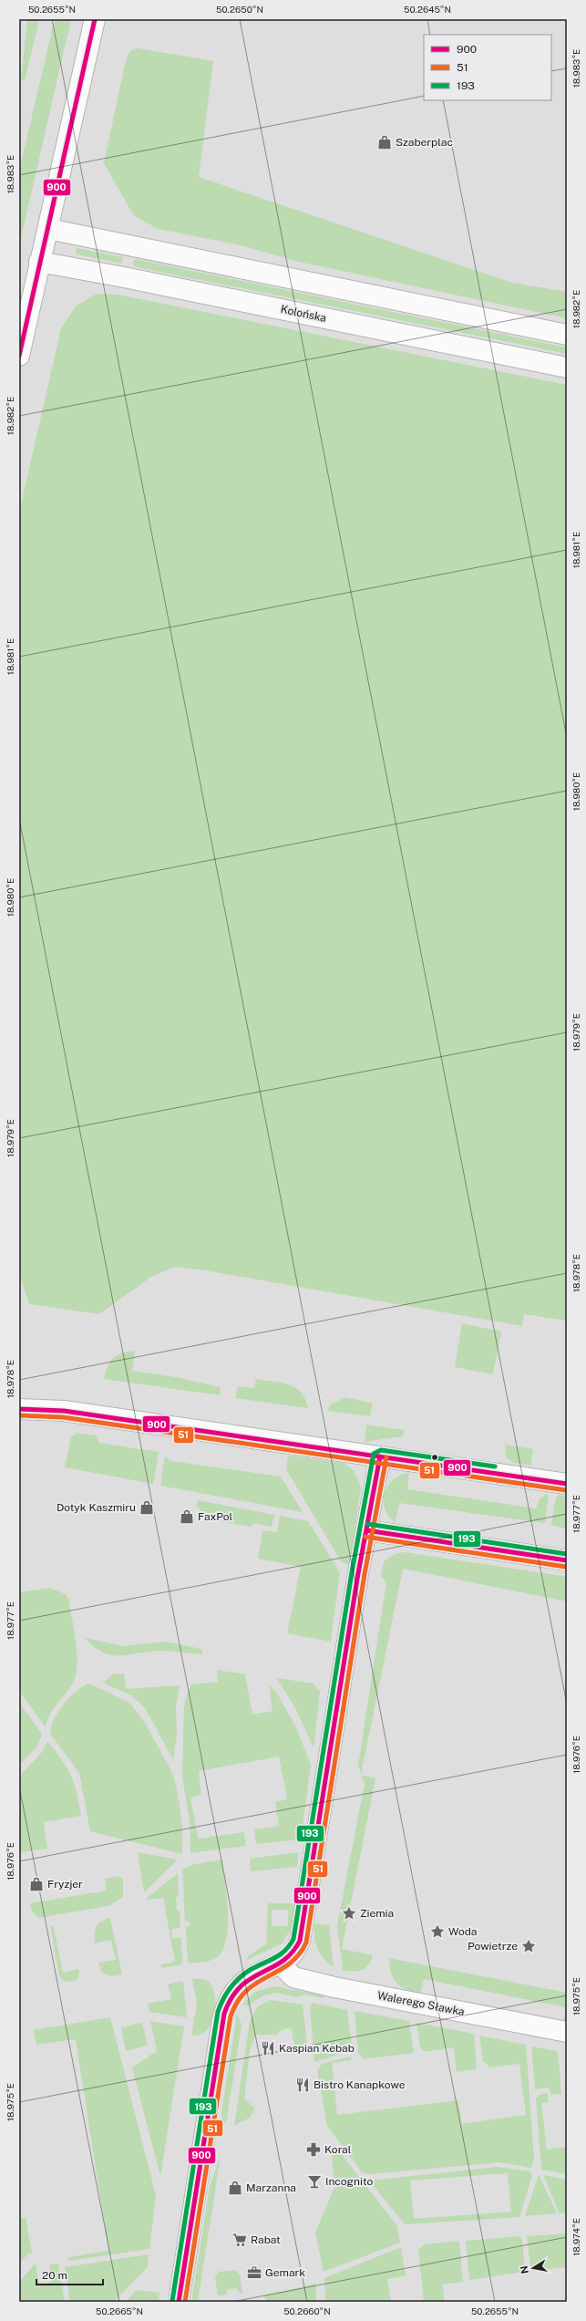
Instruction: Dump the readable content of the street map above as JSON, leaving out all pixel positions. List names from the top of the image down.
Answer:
{
  "streets": {
    "street": ["Kolońska", "Walerego Sławka"]
  },
  "places": {
    "shop": [
      "Szaberplac",
      "Dotyk Kaszmiru",
      "FaxPol",
      "Fryzjer",
      "Marzanna"
    ],
    "place": ["Ziemia", "Woda", "Powietrze"],
    "restaurant": ["Kaspian Kebab", "Bistro Kanapkowe"],
    "pharmacy": ["Koral"],
    "bar": ["Incognito"],
    "supermarket": ["Rabat"],
    "office": ["Gemark"]
  },
  "lines": ["transit line 900", "transit line 51", "transit line 193"],
  "legend": ["900", "51", "193"],
  "scale_bar": "20 m",
  "north": "left",
  "coordinates": [
    "50.2655°N",
    "50.2650°N",
    "50.2645°N",
    "18.983°E",
    "18.982°E",
    "18.981°E",
    "18.980°E",
    "18.979°E",
    "18.978°E",
    "18.977°E",
    "18.976°E",
    "18.975°E",
    "18.974°E",
    "50.2665°N",
    "50.2660°N"
  ]
}
